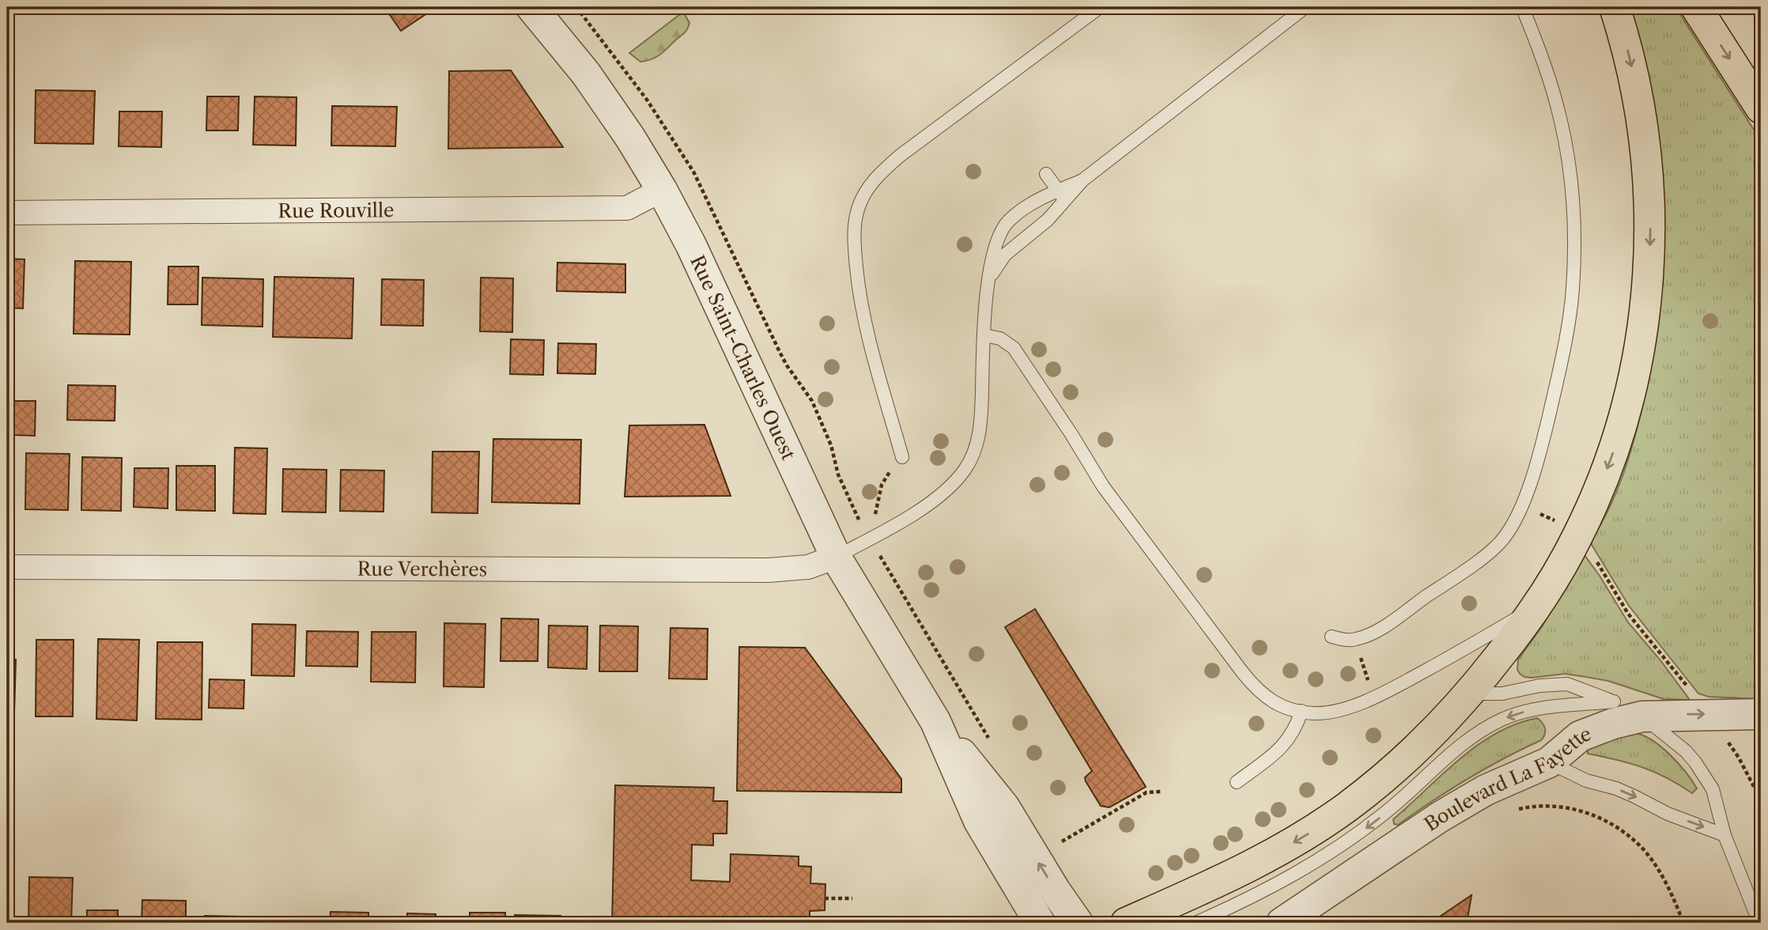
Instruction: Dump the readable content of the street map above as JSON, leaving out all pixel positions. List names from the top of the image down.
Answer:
{
  "streets": {
    "street": [
      "Rue Rouville",
      "Rue Saint-Charles Ouest",
      "Rue Verchères",
      "Boulevard La Fayette"
    ]
  },
  "crossings": [
    ["Rue Rouville", "Rue Saint-Charles Ouest"],
    ["Rue Saint-Charles Ouest", "Rue Verchères"]
  ]
}
